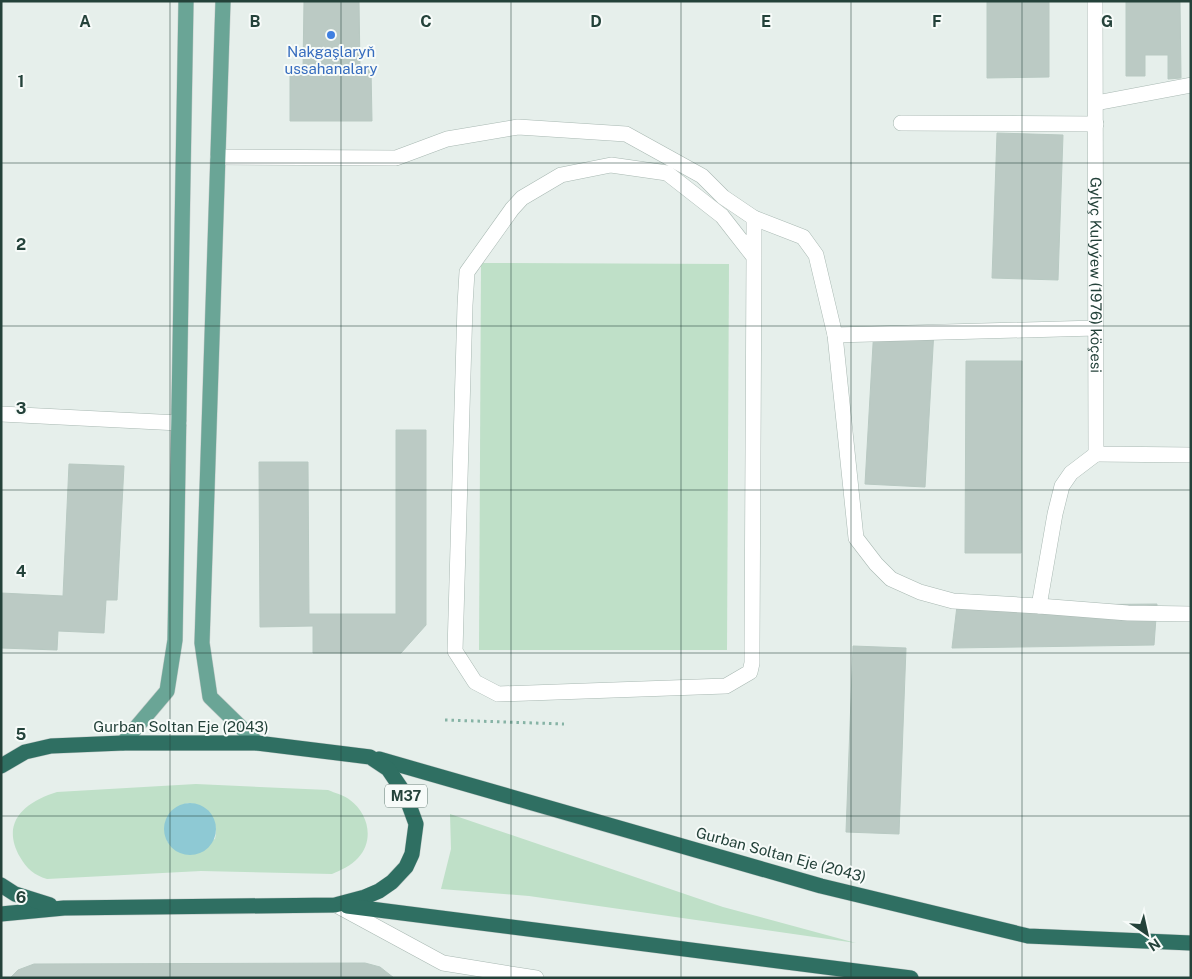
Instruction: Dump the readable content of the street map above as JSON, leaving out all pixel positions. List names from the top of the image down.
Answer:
{
  "streets": {
    "highway": ["Gurban Soltan Eje (2043)", "M37"],
    "street": ["Gylyç Kulyýew (1976) köçesi"]
  },
  "crossings": [
    ["Gurban Soltan Eje (2043)", "M37"]
  ],
  "places": ["Nakgaşlaryň ussahanalary"],
  "north": "bottom right",
  "grid": {
    "columns": [
      "A",
      "B",
      "C",
      "D",
      "E",
      "F",
      "G"
    ],
    "rows": [
      "1",
      "2",
      "3",
      "4",
      "5",
      "6"
    ]
  }
}
